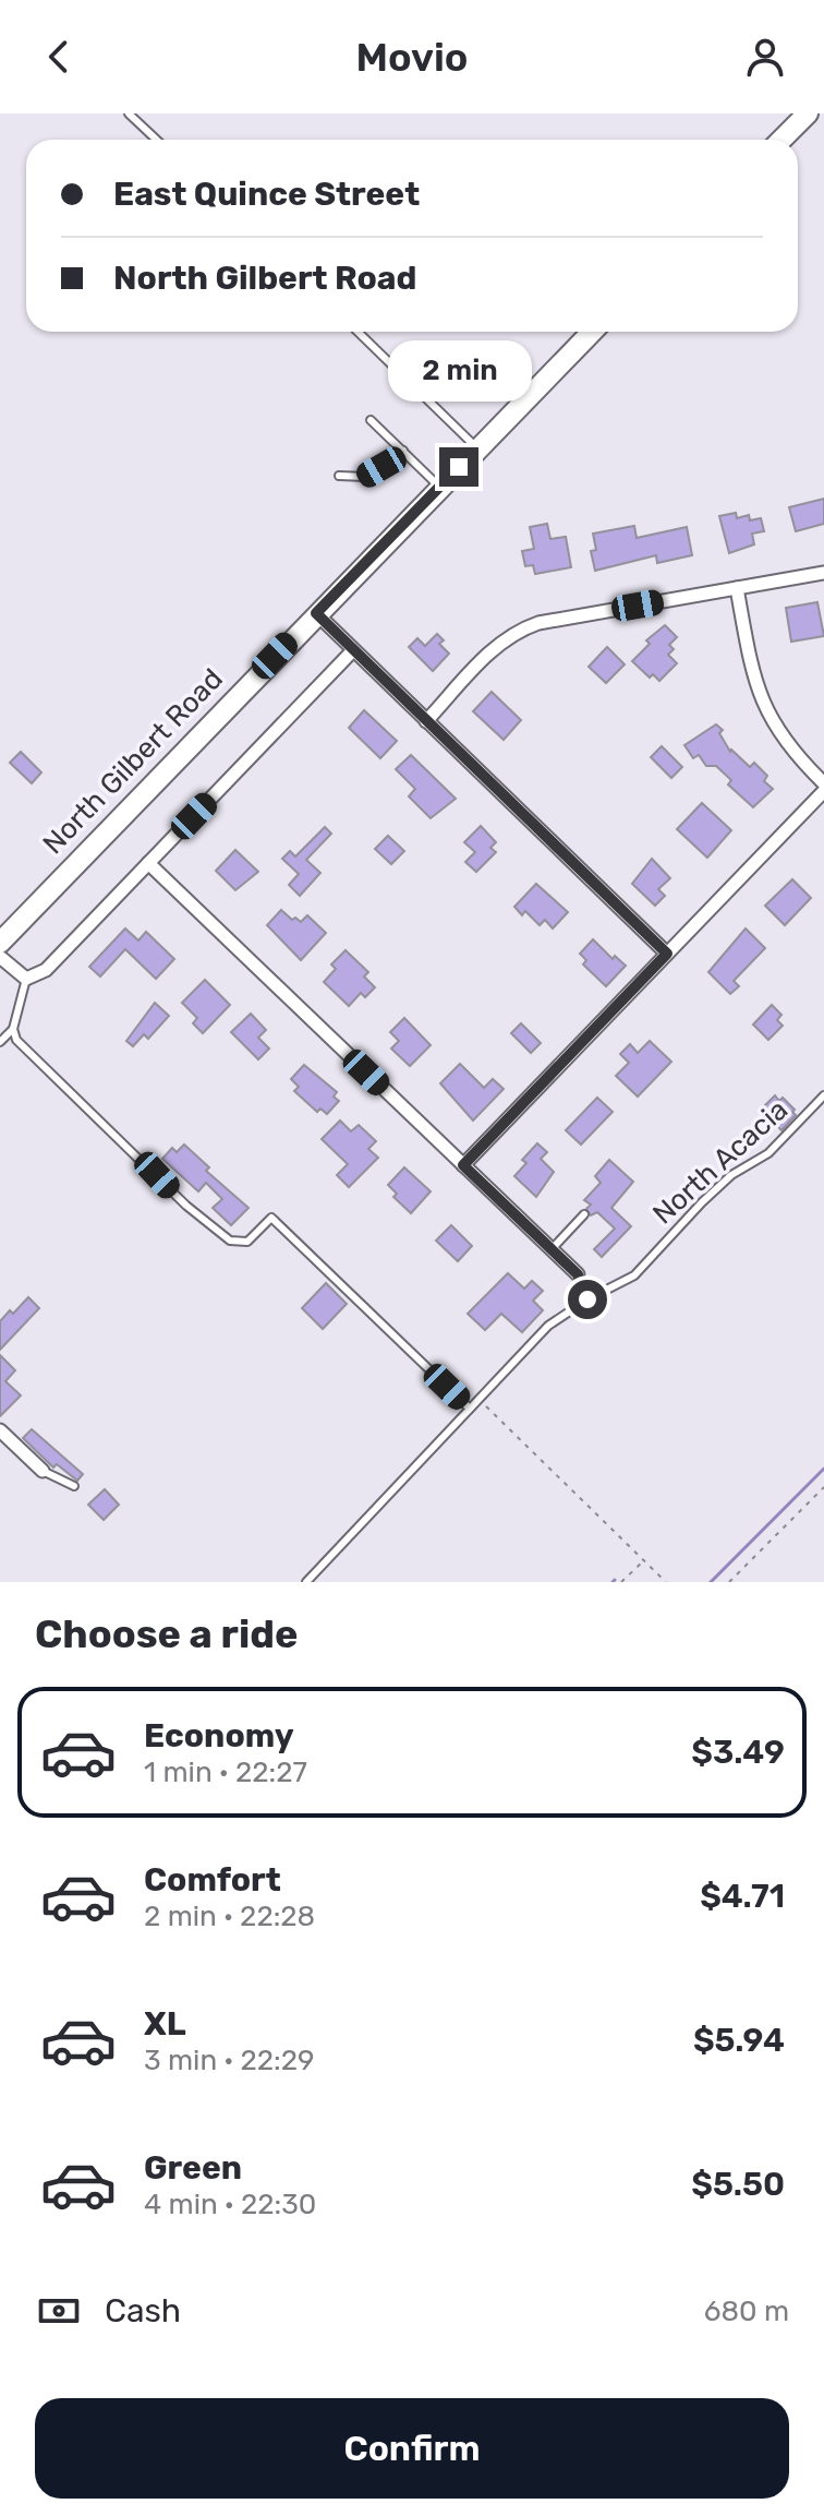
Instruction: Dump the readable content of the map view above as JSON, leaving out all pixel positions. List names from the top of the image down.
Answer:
{
  "streets": {
    "main road": ["North Gilbert Road"],
    "lane": ["North Acacia"]
  },
  "page": {
    "header": "Movio",
    "banner": ["East Quince Street", "North Gilbert Road"],
    "bubble": "2 min",
    "heading": "Choose a ride",
    "list": [
      {
        "name": "Economy",
        "note": "1 min · 22:27",
        "value": "$3.49"
      },
      {
        "name": "Comfort",
        "note": "2 min · 22:28",
        "value": "$4.71"
      },
      {
        "name": "XL",
        "note": "3 min · 22:29",
        "value": "$5.94"
      },
      {
        "name": "Green",
        "note": "4 min · 22:30",
        "value": "$5.50"
      }
    ],
    "pay": ["Cash", "680 m"],
    "buttons": "Confirm"
  }
}
